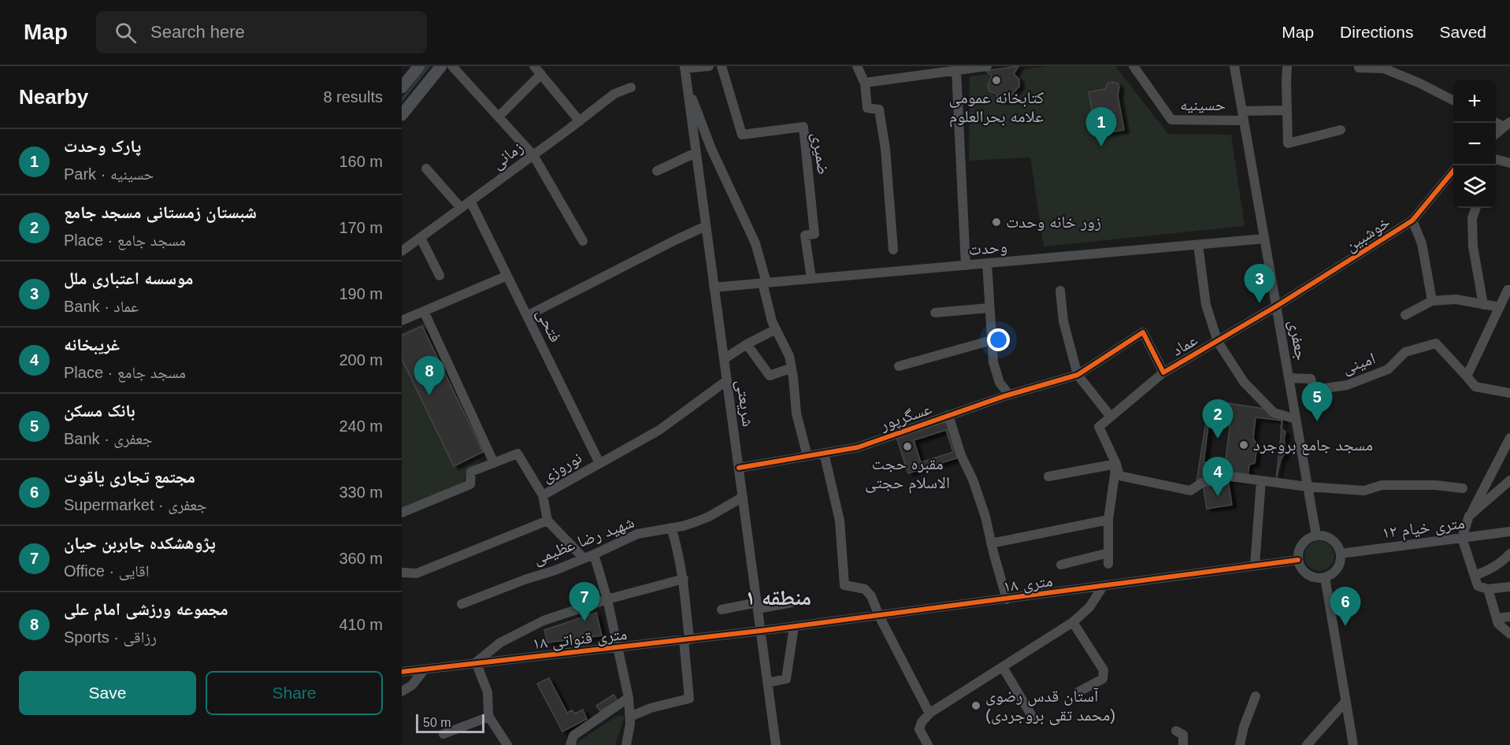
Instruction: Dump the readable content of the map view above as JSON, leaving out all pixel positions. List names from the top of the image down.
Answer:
{
  "streets": {
    "street": [
      "حسینیه",
      "ضمیری",
      "زمانی",
      "خوشبین",
      "وحدت",
      "فتحی",
      "جعفری",
      "عماد",
      "امینی",
      "شریعتی",
      "عسگرپور",
      "نوروزی",
      "۱۲ متری خیام",
      "شهید رضا عظیمی",
      "۱۸ متری",
      "۱۸ متری قنواتی"
    ]
  },
  "crossings": [
    ["حسینیه", "جعفری"],
    ["ضمیری", "وحدت"],
    ["زمانی", "فتحی"],
    ["خوشبین", "جعفری"],
    ["خوشبین", "عماد"],
    ["وحدت", "جعفری"],
    ["وحدت", "شریعتی"],
    ["فتحی", "نوروزی"],
    ["جعفری", "عماد"],
    ["جعفری", "امینی"],
    ["جعفری", "۱۲ متری خیام"],
    ["جعفری", "۱۸ متری"],
    ["عماد", "عسگرپور"],
    ["شریعتی", "عسگرپور"],
    ["شریعتی", "نوروزی"],
    ["شریعتی", "شهید رضا عظیمی"],
    ["شریعتی", "۱۸ متری"],
    ["شریعتی", "۱۸ متری قنواتی"],
    ["۱۲ متری خیام", "۱۸ متری"],
    ["۱۸ متری", "۱۸ متری قنواتی"]
  ],
  "districts": ["منطقه ۱"],
  "places": [
    "کتابخانه عمومی علامه بحرالعلوم",
    "زور خانه وحدت",
    "مسجد جامع بروجرد",
    "مقبره حجت الاسلام حجتی",
    "آستان قدس رضوی (محمد تقی بروجردی)"
  ],
  "scale_bar": "50 m",
  "page": {
    "header": "Map",
    "search": "Search here",
    "nav": ["Map", "Directions", "Saved"],
    "heading": ["Nearby", "8 results"],
    "map_buttons": ["+", "−"],
    "pins": [
      "1",
      "3",
      "8",
      "5",
      "2",
      "4",
      "7",
      "6"
    ],
    "list": [
      {
        "mark": "1",
        "name": "پارک وحدت",
        "note": "Park · حسینیه",
        "value": "160 m"
      },
      {
        "mark": "2",
        "name": "شبستان زمستانی مسجد جامع",
        "note": "Place · مسجد جامع",
        "value": "170 m"
      },
      {
        "mark": "3",
        "name": "موسسه اعتباری ملل",
        "note": "Bank · عماد",
        "value": "190 m"
      },
      {
        "mark": "4",
        "name": "غریبخانه",
        "note": "Place · مسجد جامع",
        "value": "200 m"
      },
      {
        "mark": "5",
        "name": "بانک مسکن",
        "note": "Bank · جعفری",
        "value": "240 m"
      },
      {
        "mark": "6",
        "name": "مجتمع تجاری یاقوت",
        "note": "Supermarket · جعفری",
        "value": "330 m"
      },
      {
        "mark": "7",
        "name": "پژوهشکده جابربن حیان",
        "note": "Office · اقایی",
        "value": "360 m"
      },
      {
        "mark": "8",
        "name": "مجموعه ورزشی امام علی",
        "note": "Sports · رزاقی",
        "value": "410 m"
      }
    ],
    "buttons": ["Save", "Share"],
    "scale": "50 m"
  }
}
